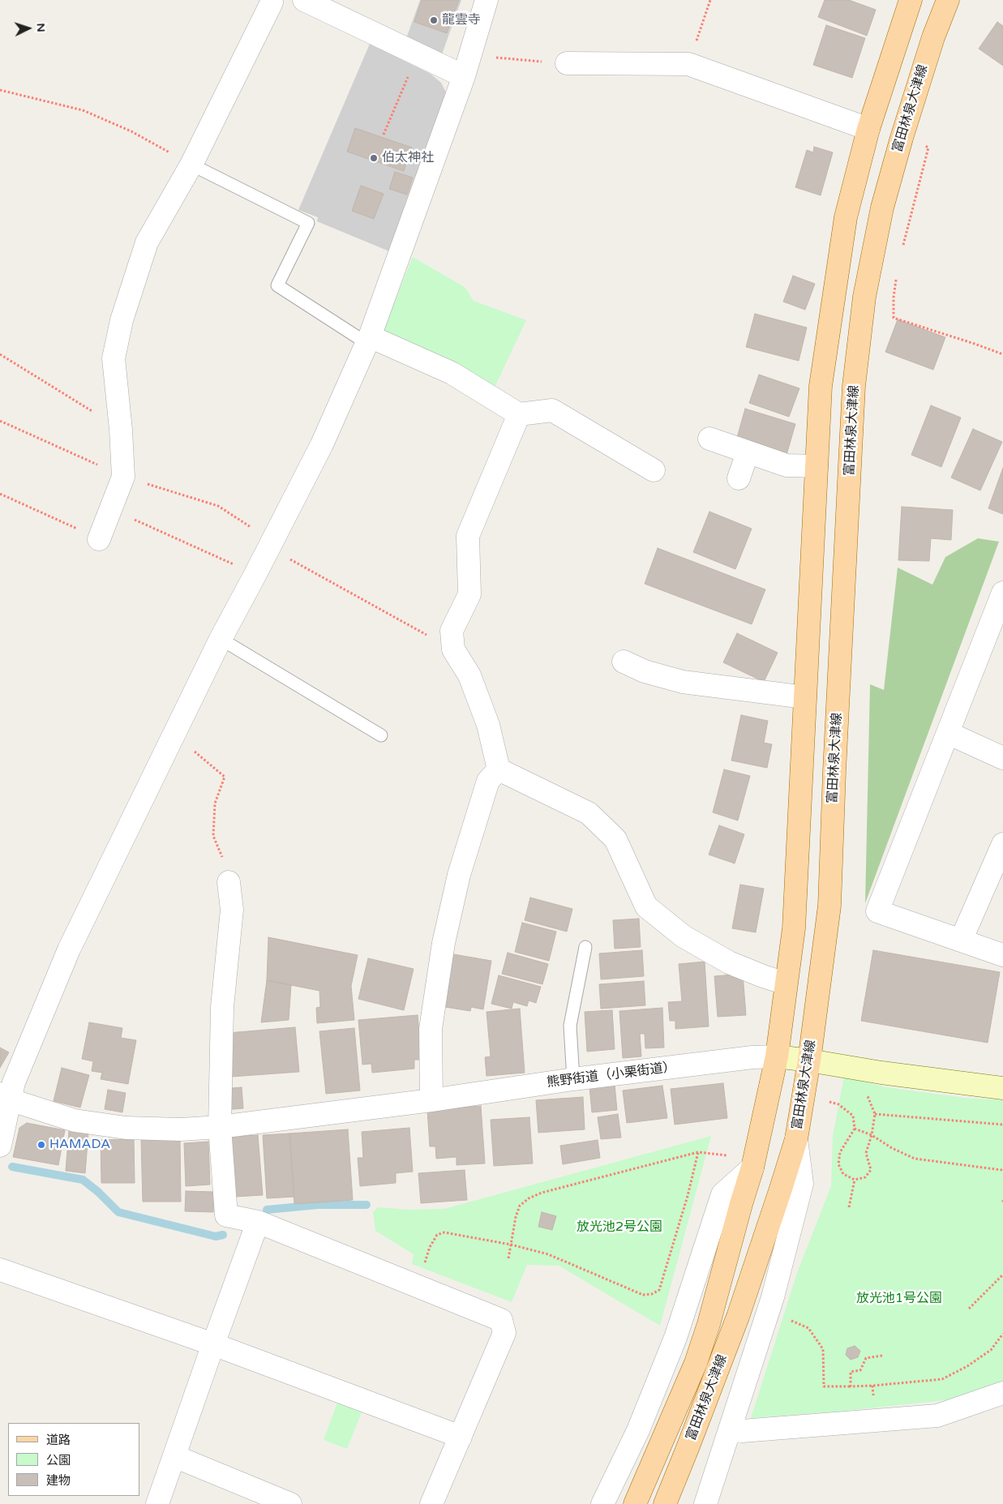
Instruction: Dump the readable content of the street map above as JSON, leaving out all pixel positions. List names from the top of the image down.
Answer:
{
  "streets": {
    "main road": ["富田林泉大津線"],
    "street": ["熊野街道（小栗街道）"]
  },
  "crossings": [
    ["富田林泉大津線", "熊野街道（小栗街道）"]
  ],
  "parks": ["放光池2号公園", "放光池1号公園"],
  "places": ["龍雲寺", "伯太神社", "HAMADA"],
  "legend": ["道路", "公園", "建物"],
  "north": "right"
}
